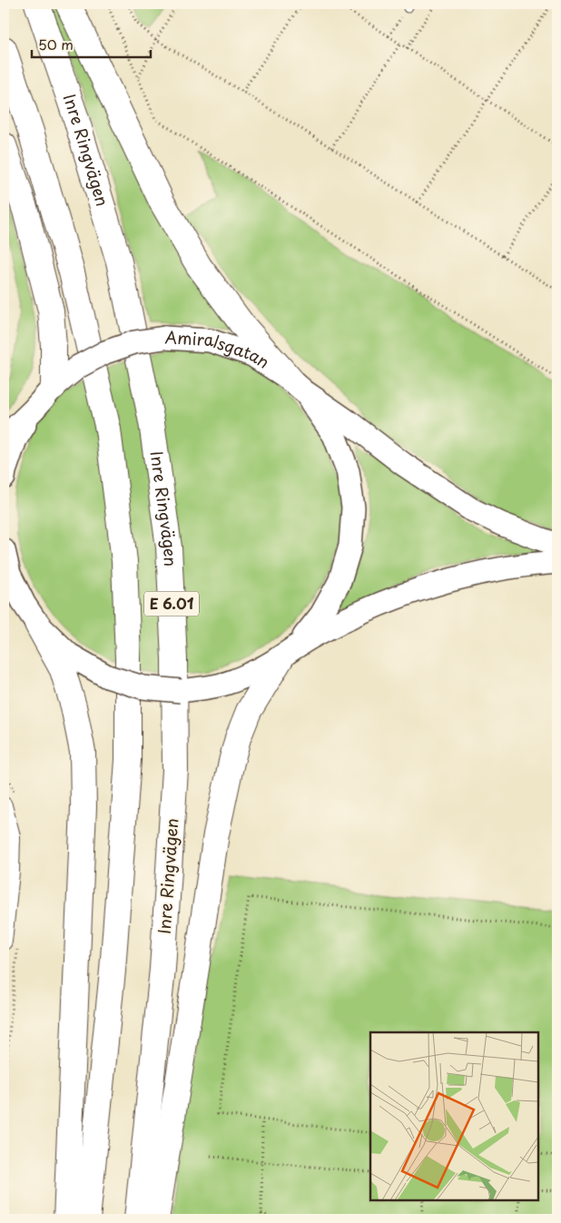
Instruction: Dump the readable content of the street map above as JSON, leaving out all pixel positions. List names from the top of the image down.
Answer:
{
  "streets": {
    "highway": ["Inre Ringvägen", "E 6.01"],
    "main road": ["Amiralsgatan"]
  },
  "scale_bar": "50 m"
}
